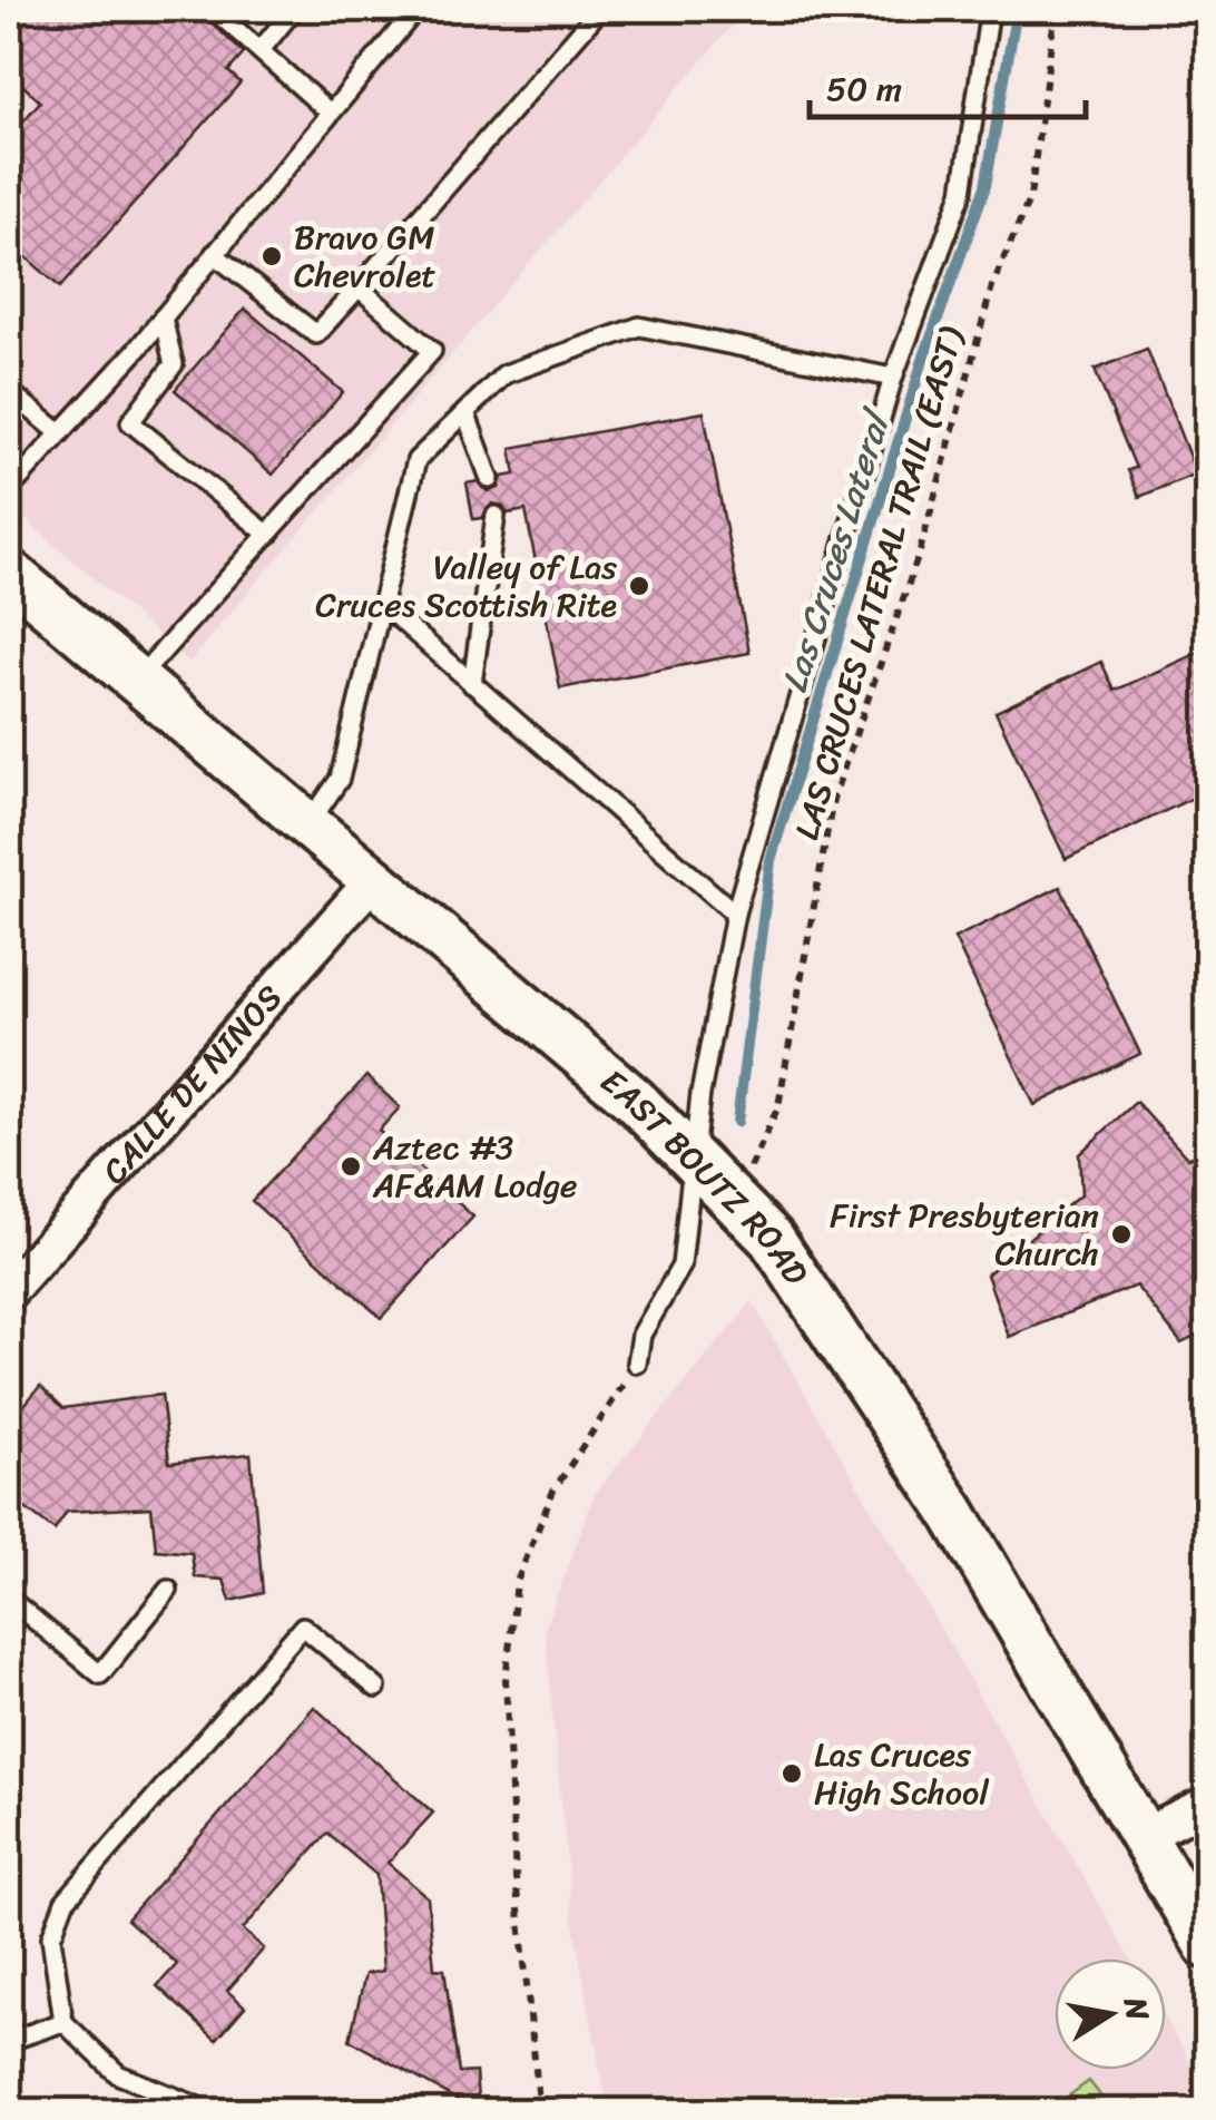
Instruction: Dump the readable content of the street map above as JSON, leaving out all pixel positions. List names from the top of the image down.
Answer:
{
  "streets": {
    "main road": ["EAST BOUTZ ROAD"],
    "street": ["CALLE DE NINOS"],
    "path": ["LAS CRUCES LATERAL TRAIL (EAST)"]
  },
  "crossings": [
    ["LAS CRUCES LATERAL TRAIL (EAST)", "EAST BOUTZ ROAD"],
    ["CALLE DE NINOS", "EAST BOUTZ ROAD"]
  ],
  "water": ["Las Cruces Lateral"],
  "places": [
    "Bravo GM Chevrolet",
    "Valley of Las Cruces Scottish Rite",
    "Aztec #3 AF&AM Lodge",
    "First Presbyterian Church",
    "Las Cruces High School"
  ],
  "scale_bar": "50 m",
  "north": "right"
}
